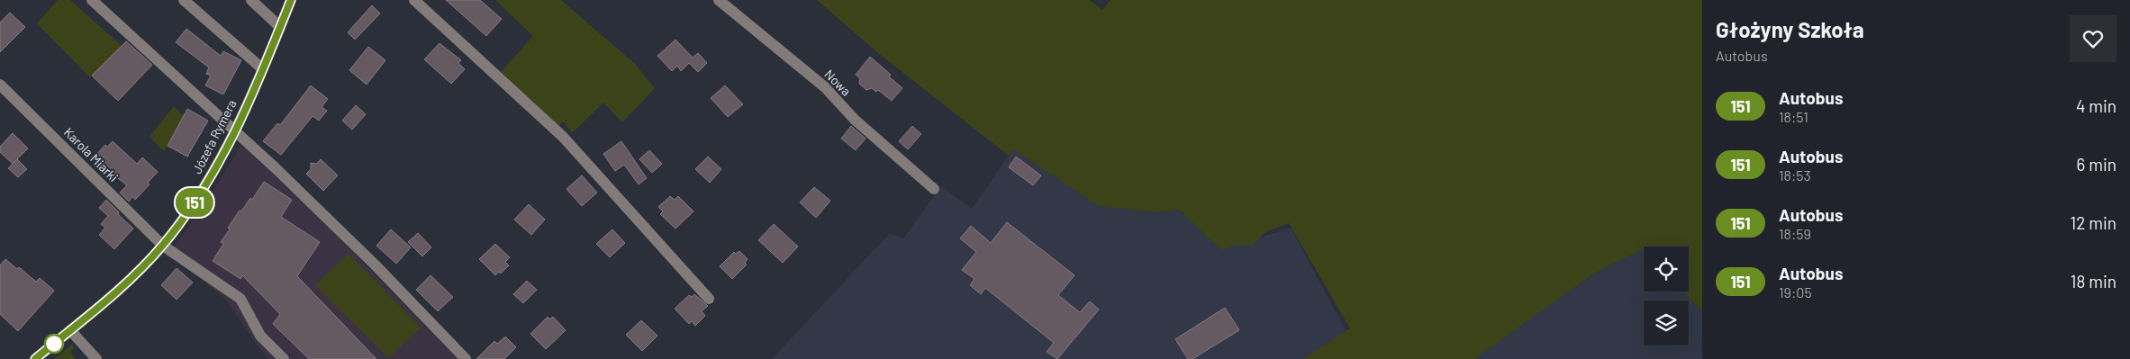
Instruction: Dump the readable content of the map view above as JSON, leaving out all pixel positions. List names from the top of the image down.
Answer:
{
  "streets": {
    "street": ["Nowa", "Józefa Rymera", "Karola Miarki"]
  },
  "crossings": [
    ["Józefa Rymera", "Karola Miarki"]
  ],
  "lines": ["bus line 151"],
  "page": {
    "on_map": "151",
    "heading": ["Głożyny Szkoła", "Autobus"],
    "list": [
      {
        "mark": "151",
        "name": "Autobus",
        "note": "18:51",
        "value": "4 min"
      },
      {
        "mark": "151",
        "name": "Autobus",
        "note": "18:53",
        "value": "6 min"
      },
      {
        "mark": "151",
        "name": "Autobus",
        "note": "18:59",
        "value": "12 min"
      },
      {
        "mark": "151",
        "name": "Autobus",
        "note": "19:05",
        "value": "18 min"
      }
    ]
  }
}
